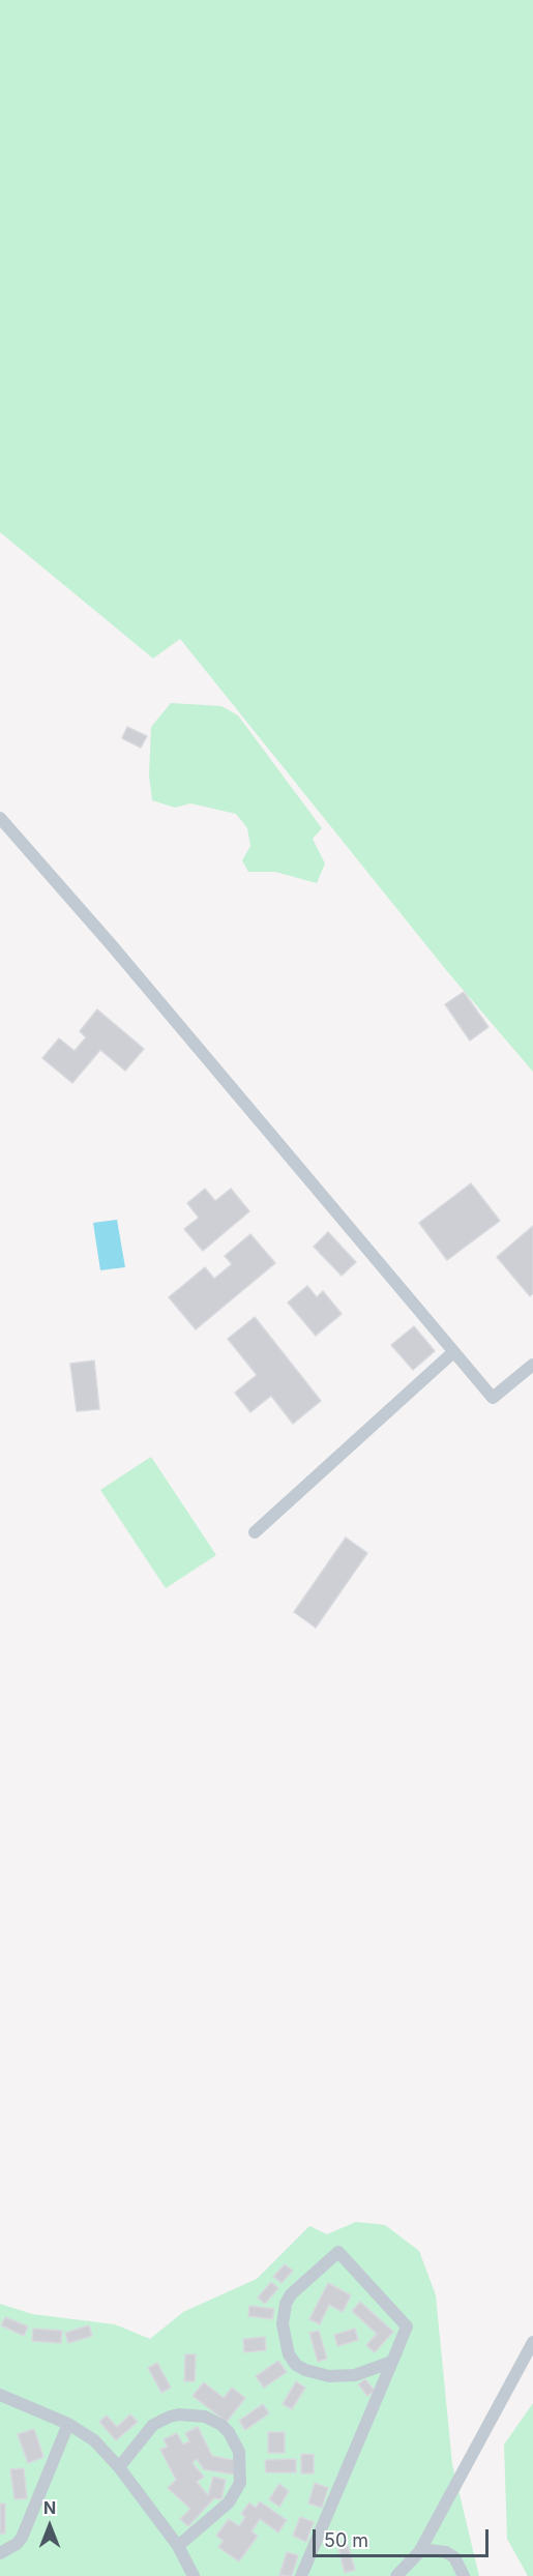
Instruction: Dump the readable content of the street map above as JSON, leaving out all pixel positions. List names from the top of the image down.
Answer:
{
  "scale_bar": "50 m",
  "north": "top"
}
